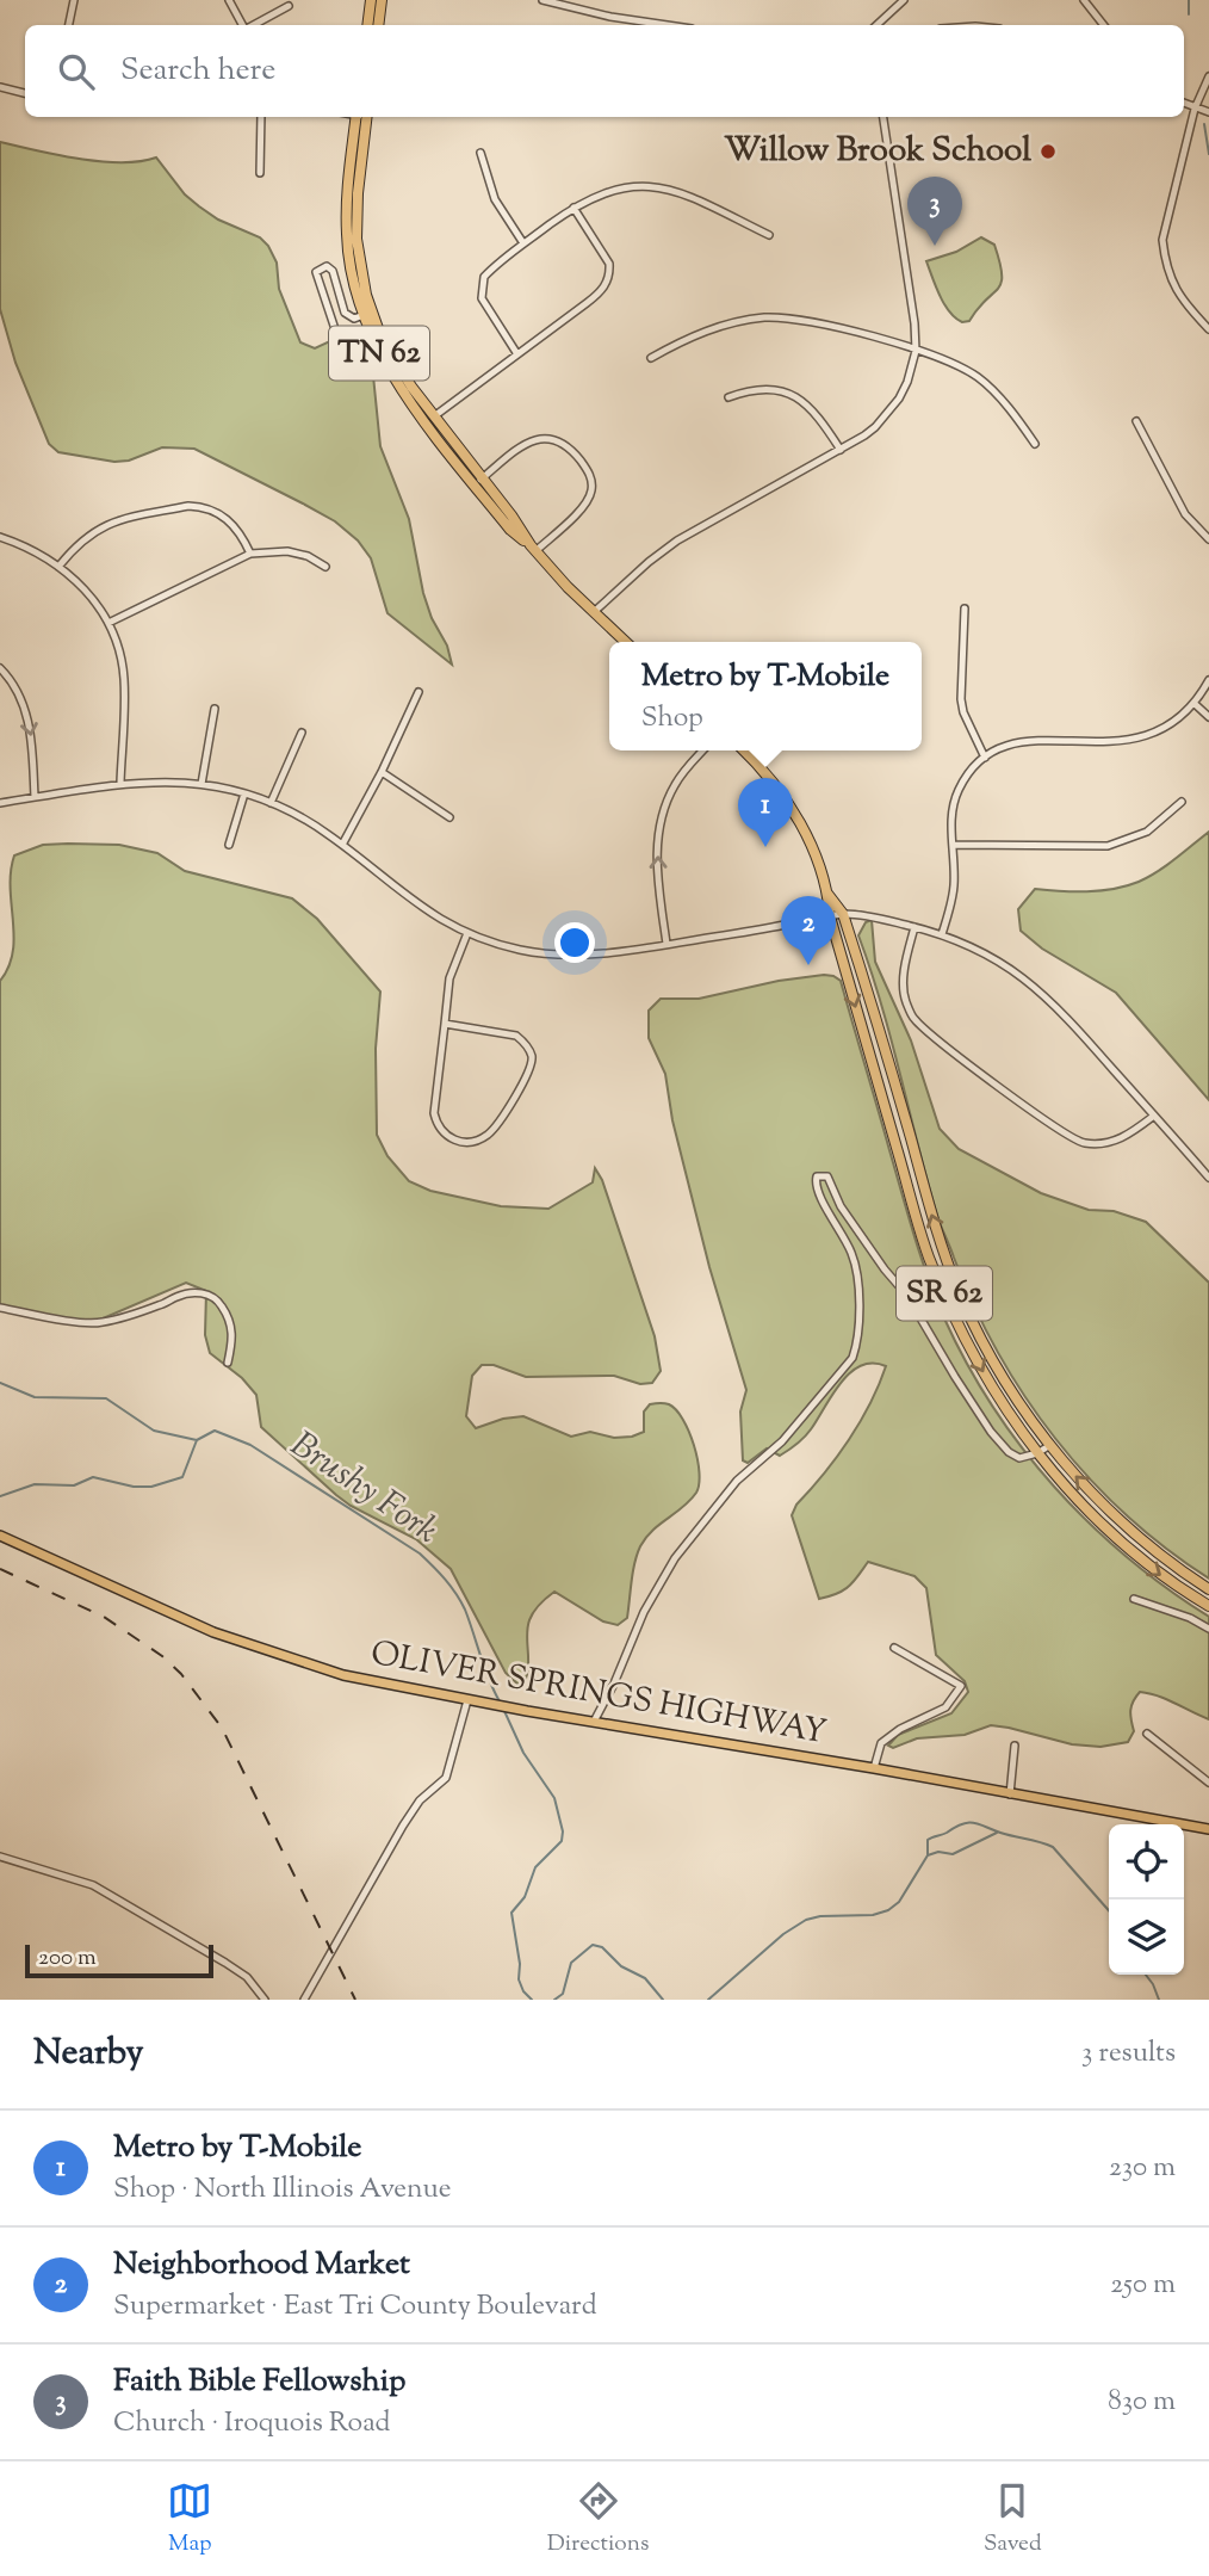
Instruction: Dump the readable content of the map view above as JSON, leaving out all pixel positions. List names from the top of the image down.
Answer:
{
  "streets": {
    "highway": ["TN 62", "SR 62"],
    "main road": ["OLIVER SPRINGS HIGHWAY"]
  },
  "water": ["Brushy Fork"],
  "places": ["Willow Brook School"],
  "scale_bar": "200 m",
  "page": {
    "search": "Search here",
    "pins": ["3", "1", "2"],
    "popup": ["Metro by T-Mobile", "Shop"],
    "scale": "200 m",
    "heading": ["Nearby", "3 results"],
    "list": [
      {
        "mark": "1",
        "name": "Metro by T-Mobile",
        "note": "Shop · North Illinois Avenue",
        "value": "230 m"
      },
      {
        "mark": "2",
        "name": "Neighborhood Market",
        "note": "Supermarket · East Tri County Boulevard",
        "value": "250 m"
      },
      {
        "mark": "3",
        "name": "Faith Bible Fellowship",
        "note": "Church · Iroquois Road",
        "value": "830 m"
      }
    ],
    "nav": ["Map", "Directions", "Saved"]
  }
}
